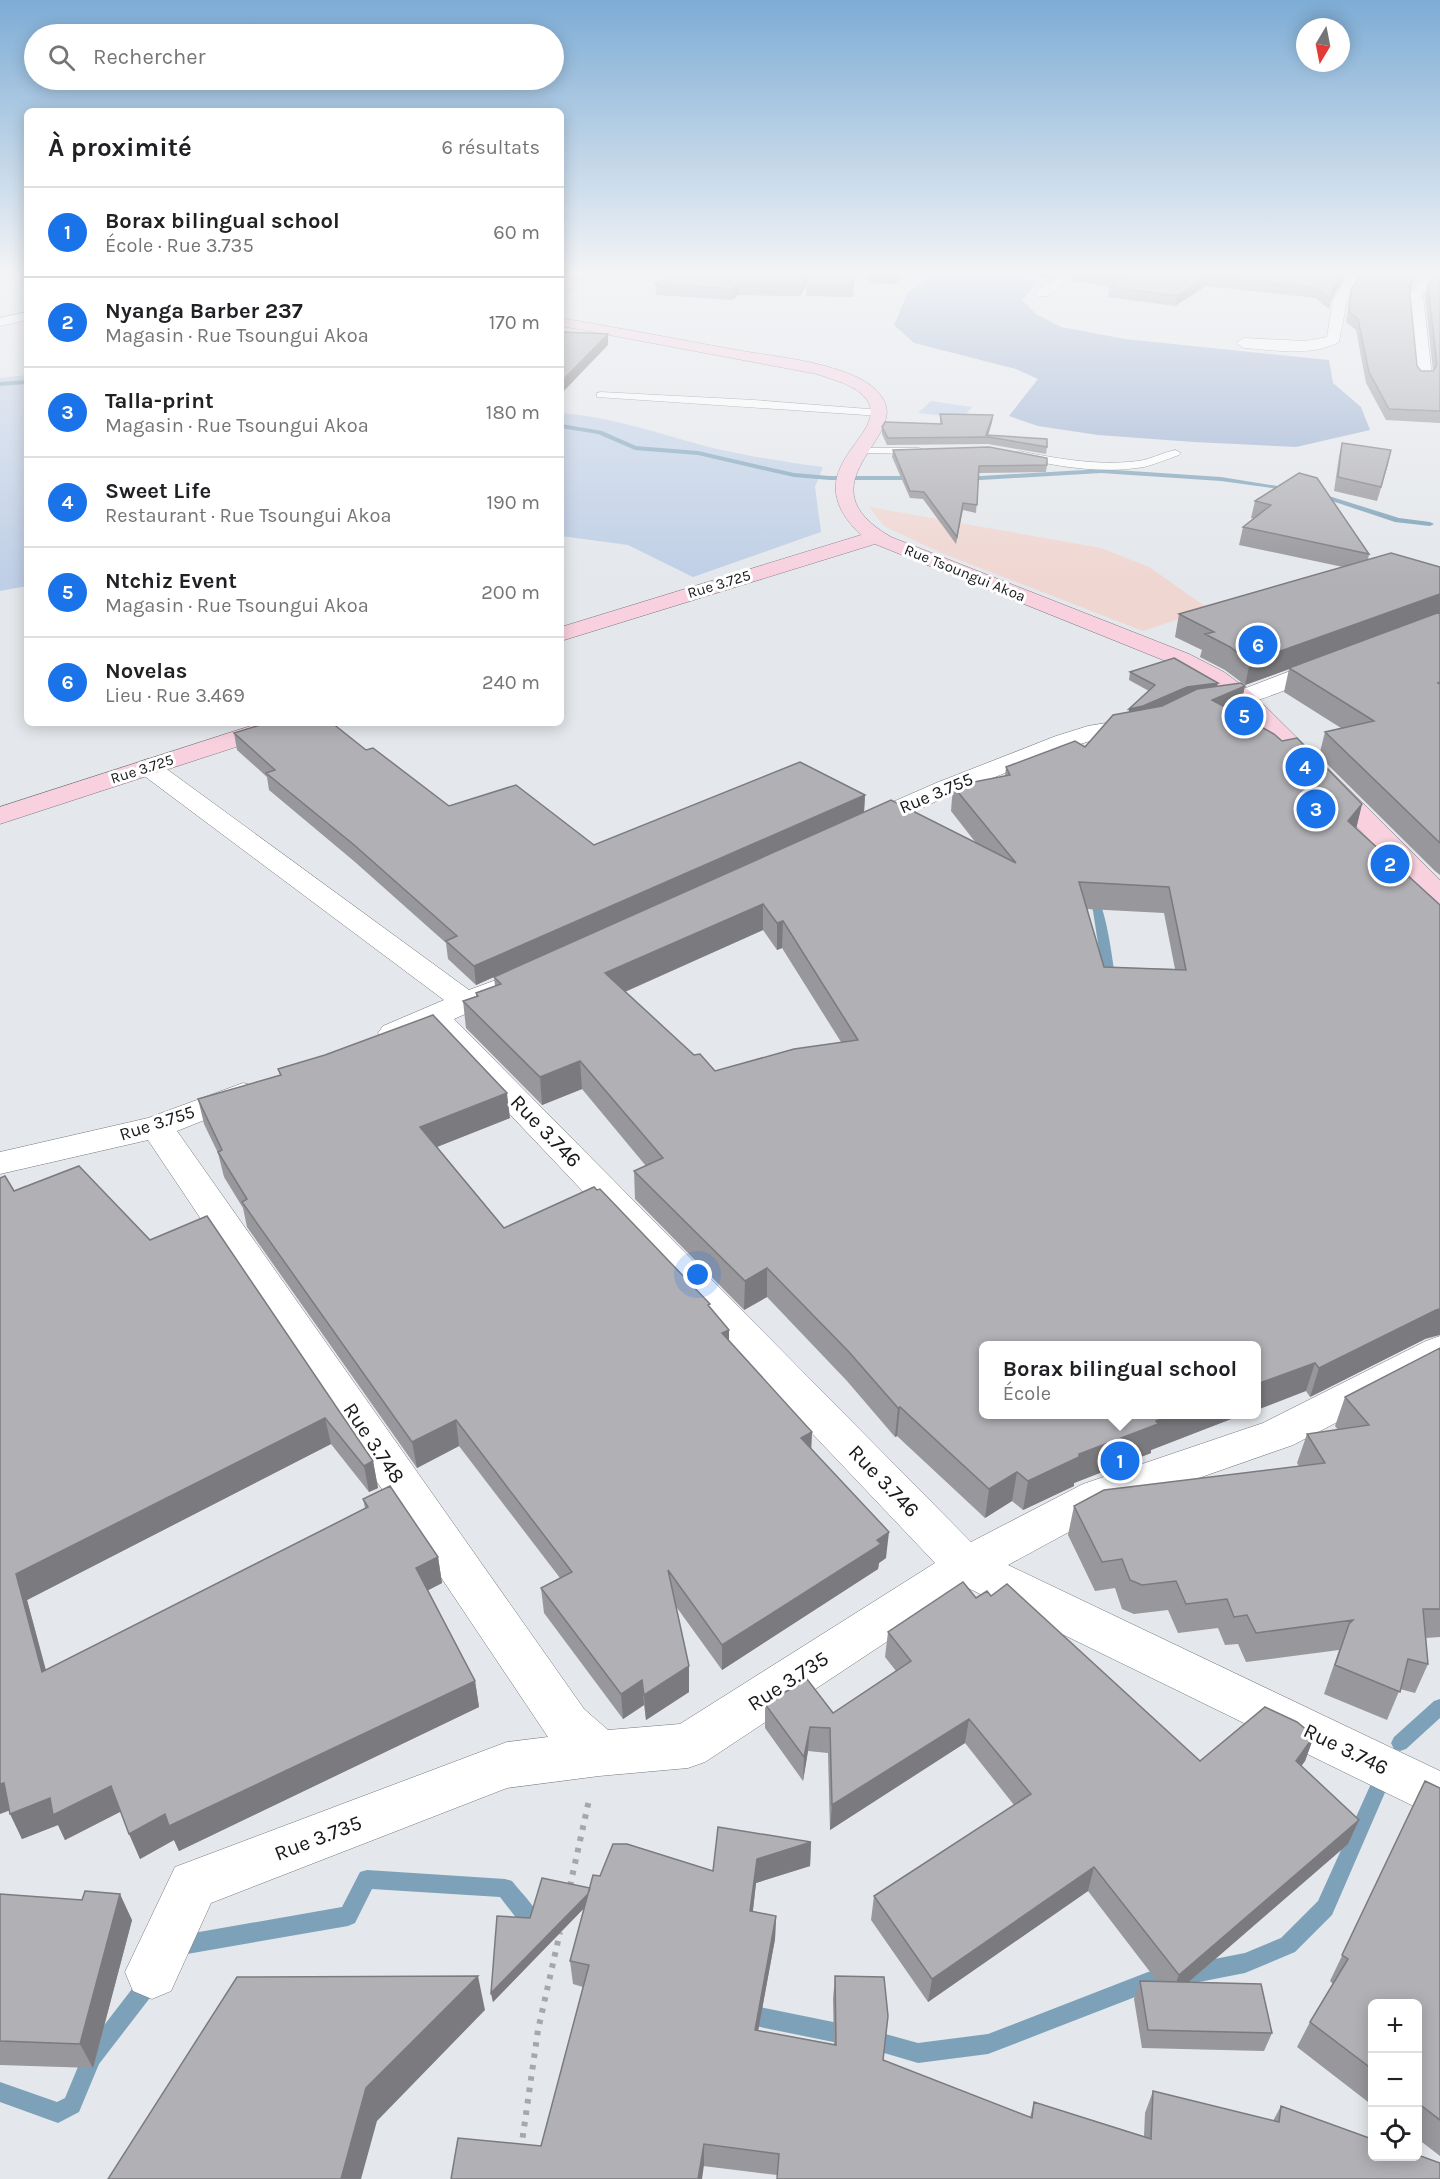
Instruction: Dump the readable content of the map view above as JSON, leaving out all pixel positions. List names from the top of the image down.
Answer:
{
  "streets": {
    "main road": ["Rue Tsoungui Akoa", "Rue 3.725"],
    "street": [
      "Rue 3.755",
      "Rue 3.746",
      "Rue 3.748",
      "Rue 3.735"
    ]
  },
  "crossings": [
    ["Rue Tsoungui Akoa", "Rue 3.725"],
    ["Rue Tsoungui Akoa", "Rue 3.755"],
    ["Rue 3.725", "Rue 3.746"],
    ["Rue 3.755", "Rue 3.748"],
    ["Rue 3.746", "Rue 3.735"],
    ["Rue 3.748", "Rue 3.735"]
  ],
  "north": "bottom",
  "page": {
    "search": "Rechercher",
    "heading": ["À proximité", "6 résultats"],
    "list": [
      {
        "mark": "1",
        "name": "Borax bilingual school",
        "note": "École · Rue 3.735",
        "value": "60 m"
      },
      {
        "mark": "2",
        "name": "Nyanga Barber 237",
        "note": "Magasin · Rue Tsoungui Akoa",
        "value": "170 m"
      },
      {
        "mark": "3",
        "name": "Talla-print",
        "note": "Magasin · Rue Tsoungui Akoa",
        "value": "180 m"
      },
      {
        "mark": "4",
        "name": "Sweet Life",
        "note": "Restaurant · Rue Tsoungui Akoa",
        "value": "190 m"
      },
      {
        "mark": "5",
        "name": "Ntchiz Event",
        "note": "Magasin · Rue Tsoungui Akoa",
        "value": "200 m"
      },
      {
        "mark": "6",
        "name": "Novelas",
        "note": "Lieu · Rue 3.469",
        "value": "240 m"
      }
    ],
    "pins": [
      "6",
      "5",
      "4",
      "3",
      "2",
      "1"
    ],
    "popup": ["Borax bilingual school", "École"],
    "map_buttons": ["+", "−"]
  }
}
